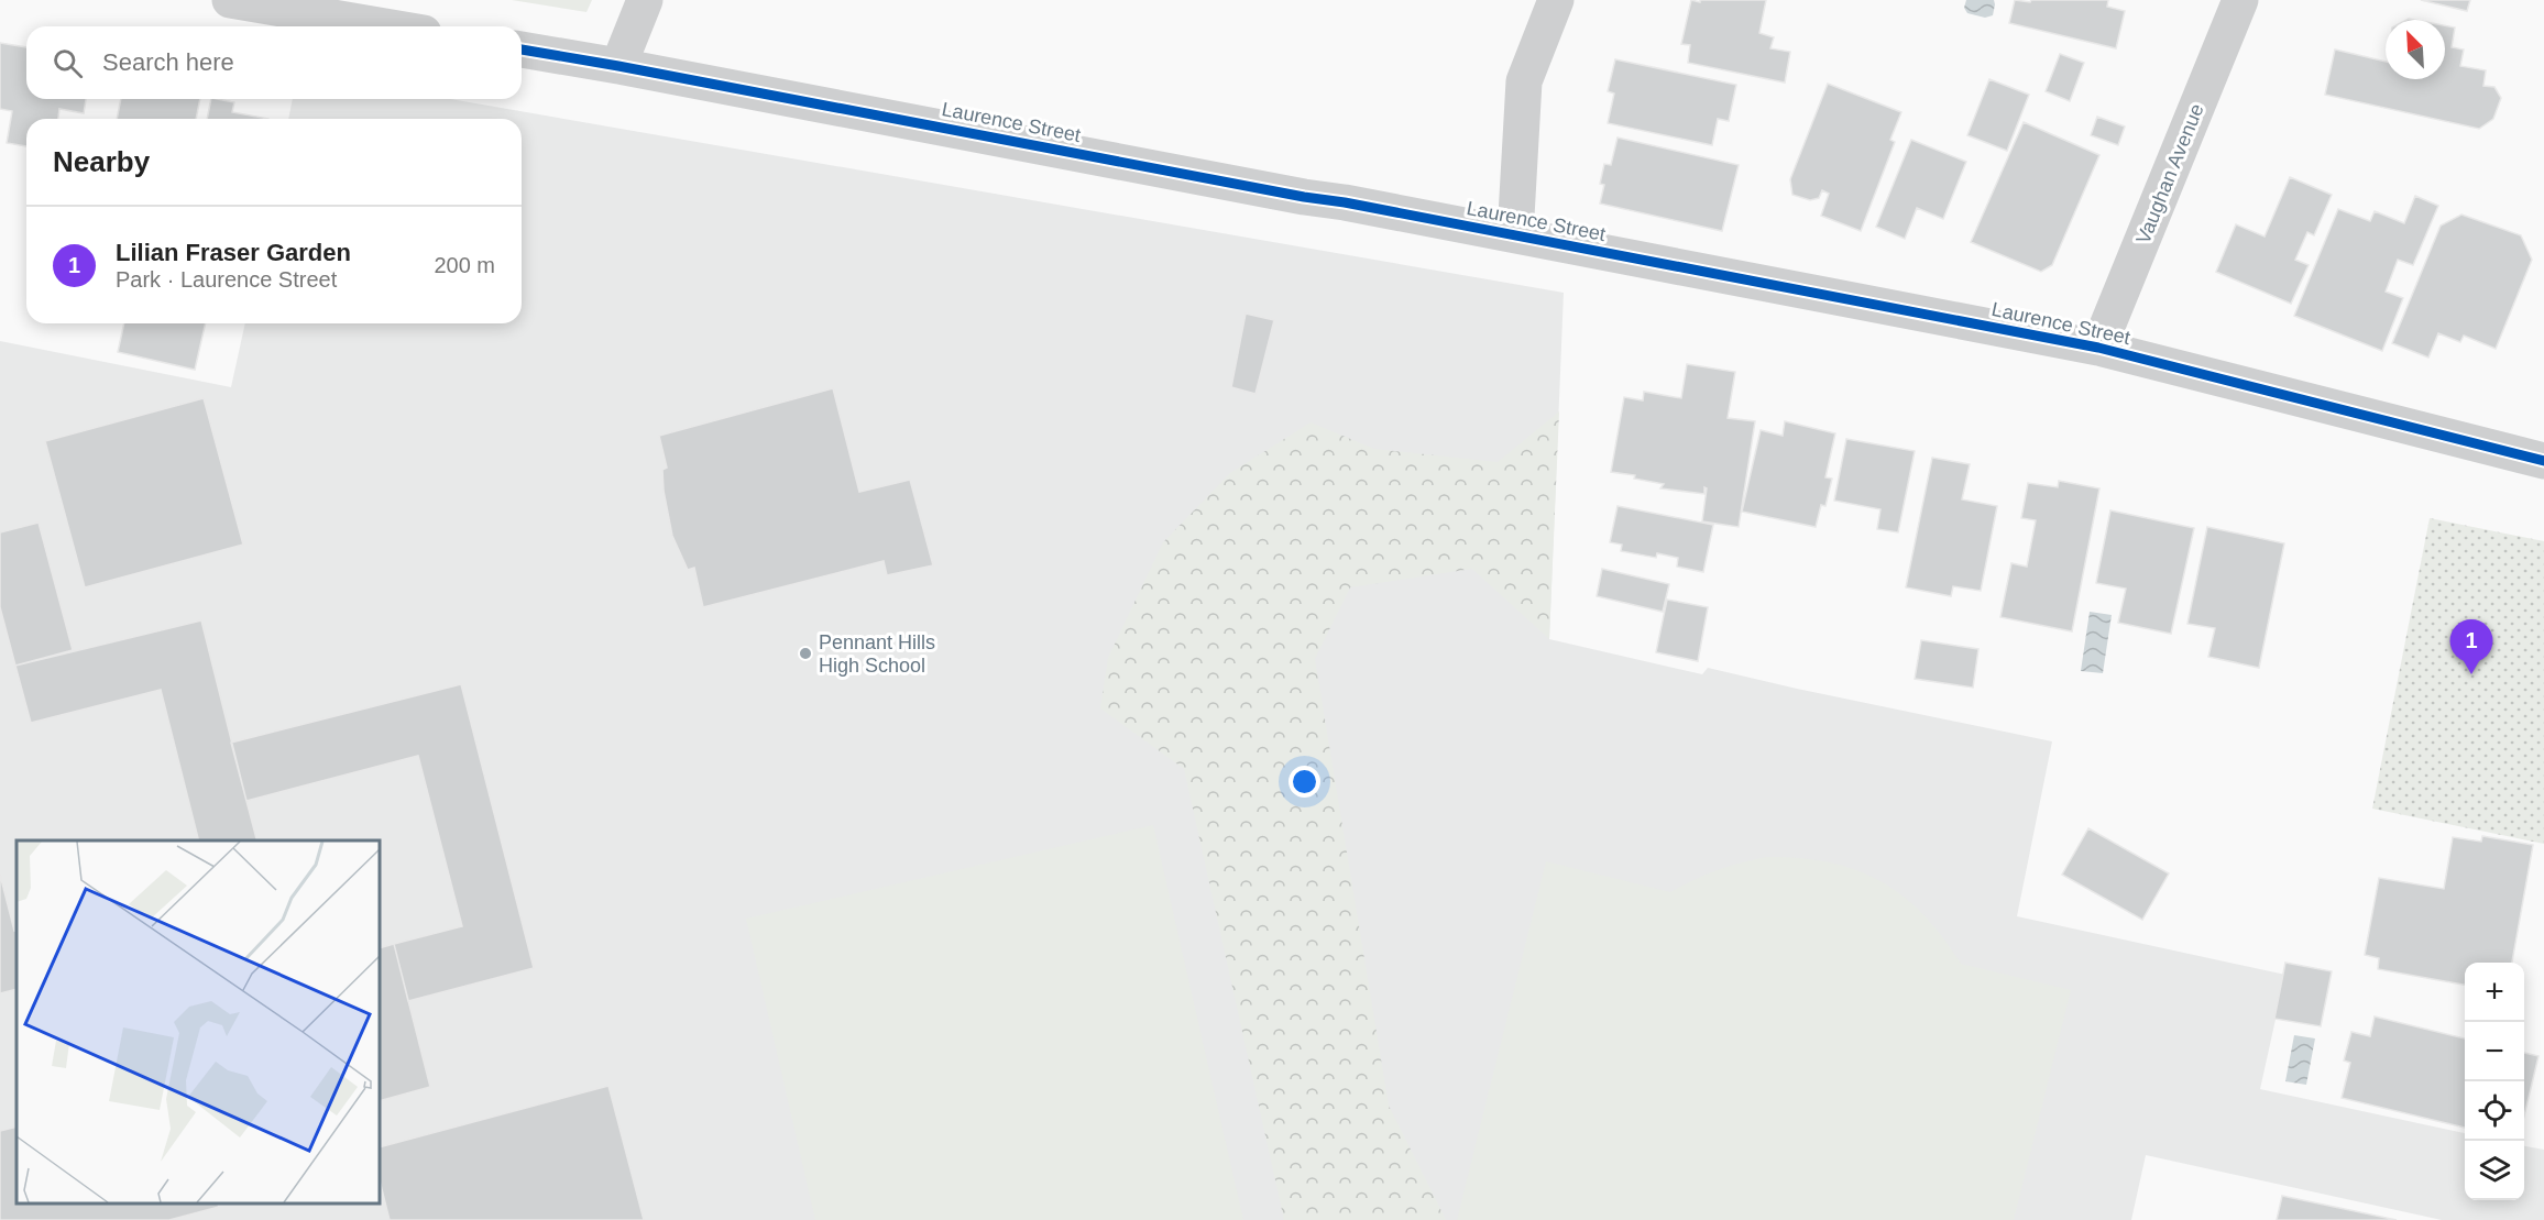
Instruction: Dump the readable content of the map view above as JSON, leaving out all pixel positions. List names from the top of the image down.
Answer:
{
  "streets": {
    "street": ["Laurence Street", "Vaughan Avenue"]
  },
  "crossings": [
    ["Laurence Street", "Vaughan Avenue"]
  ],
  "places": ["Pennant Hills High School"],
  "north": "top left",
  "page": {
    "search": "Search here",
    "heading": "Nearby",
    "list": [
      {
        "mark": "1",
        "name": "Lilian Fraser Garden",
        "note": "Park · Laurence Street",
        "value": "200 m"
      }
    ],
    "pins": "1",
    "map_buttons": ["+", "−"]
  }
}
